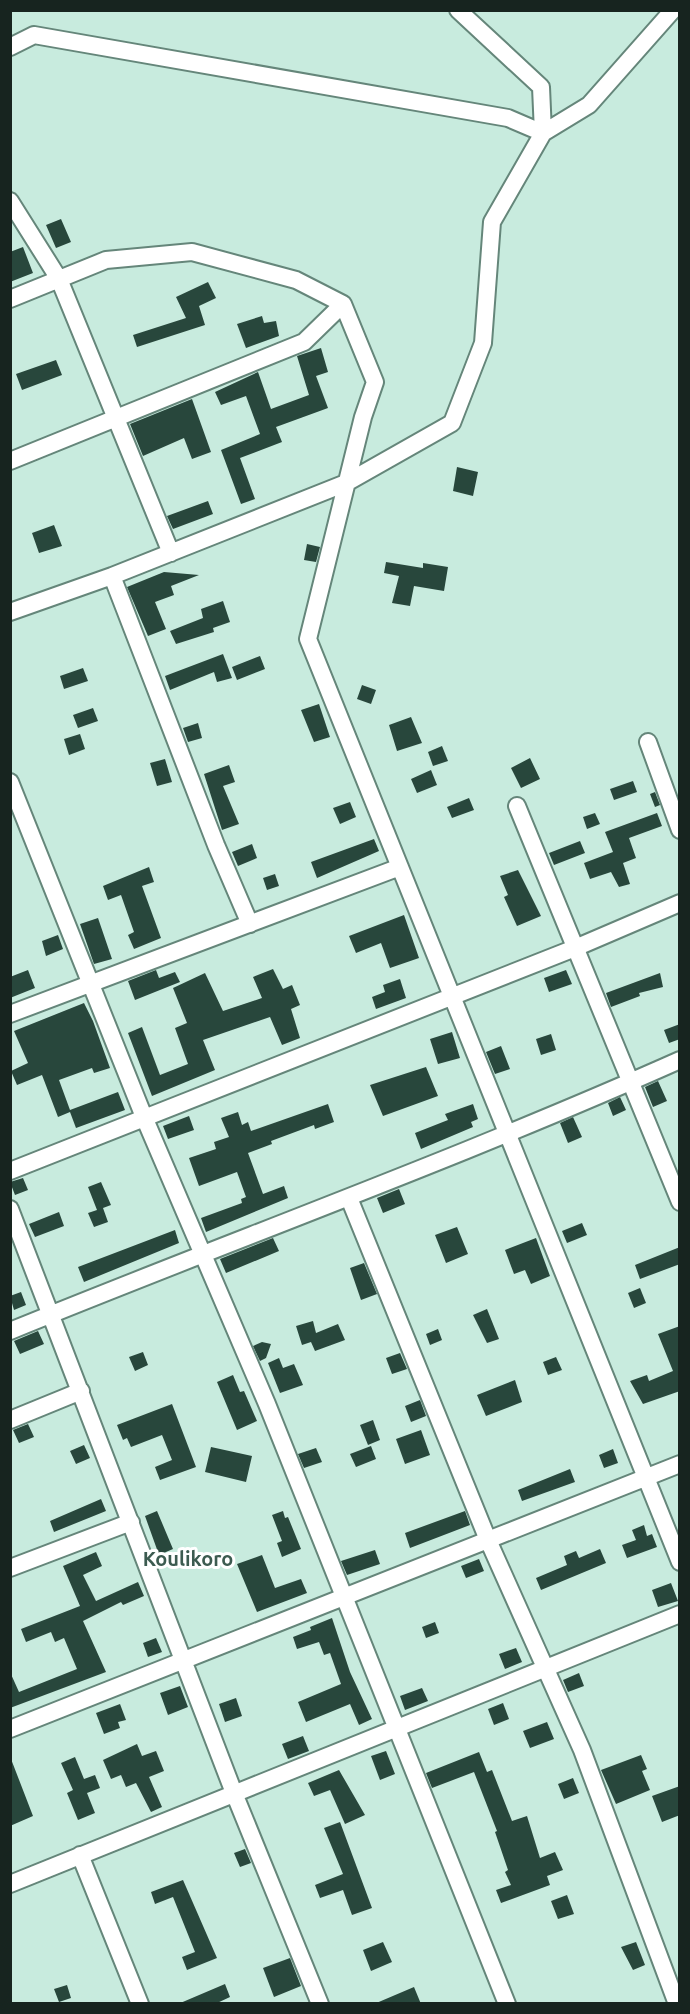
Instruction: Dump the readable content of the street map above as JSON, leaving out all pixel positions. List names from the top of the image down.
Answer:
{
  "districts": ["Koulikoro"]
}
